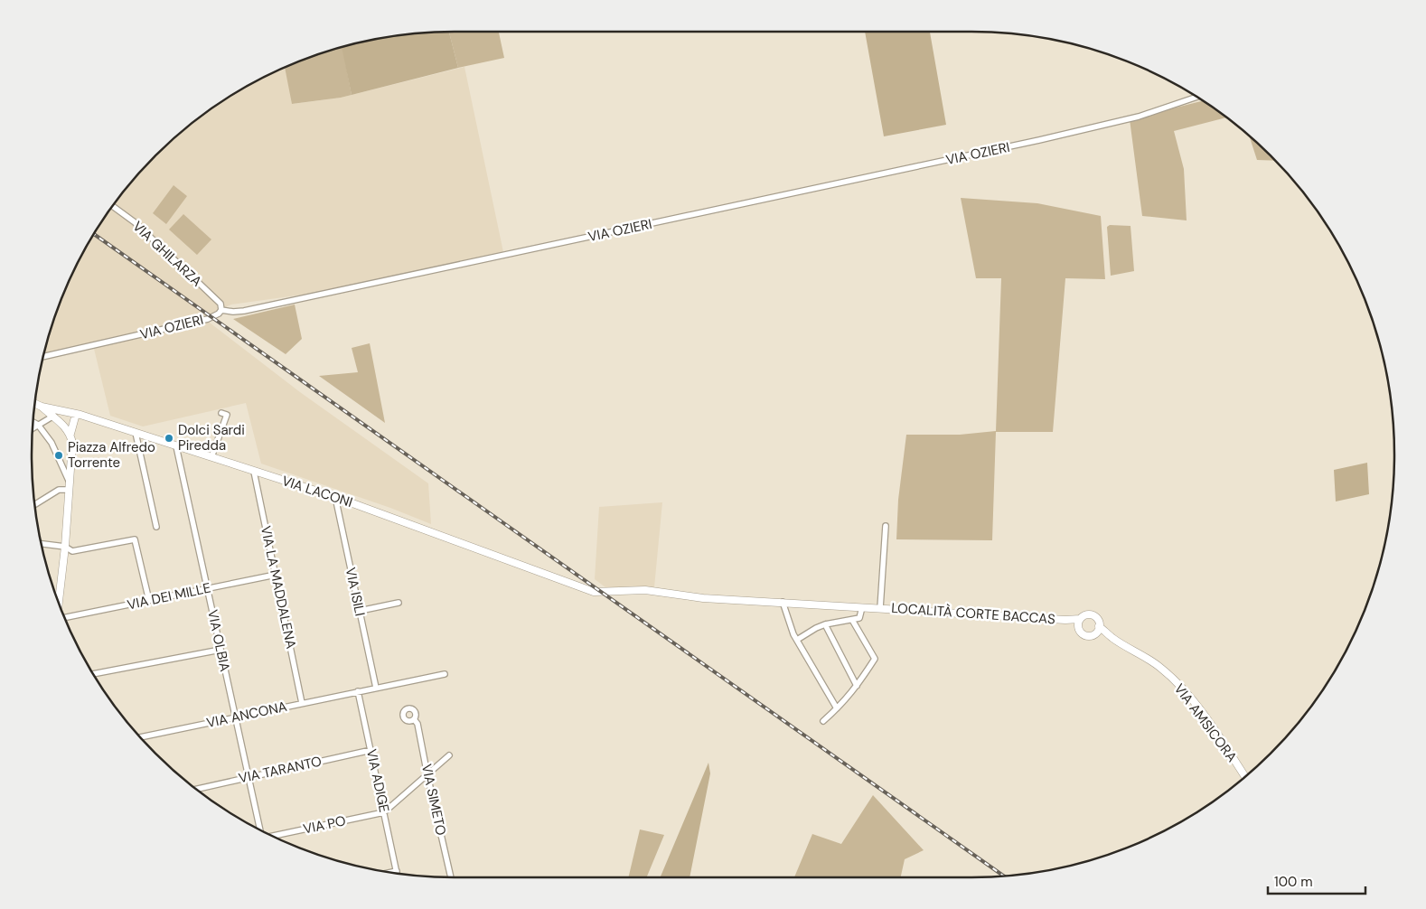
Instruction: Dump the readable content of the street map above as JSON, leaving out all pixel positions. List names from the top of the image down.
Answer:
{
  "streets": {
    "street": [
      "VIA OZIERI",
      "VIA GHILARZA",
      "VIA LACONI",
      "VIA LA MADDALENA",
      "VIA ISILI",
      "VIA DEI MILLE",
      "LOCALITÀ CORTE BACCAS",
      "VIA OLBIA",
      "VIA ANCONA",
      "VIA AMSICORA",
      "VIA TARANTO",
      "VIA ADIGE",
      "VIA SIMETO",
      "VIA PO"
    ]
  },
  "crossings": [
    ["VIA OZIERI", "VIA GHILARZA"],
    ["VIA LACONI", "VIA LA MADDALENA"],
    ["VIA LACONI", "VIA ISILI"],
    ["VIA LACONI", "LOCALITÀ CORTE BACCAS"],
    ["VIA LACONI", "VIA OLBIA"],
    ["VIA LA MADDALENA", "VIA DEI MILLE"],
    ["VIA LA MADDALENA", "VIA ANCONA"],
    ["VIA ISILI", "VIA ANCONA"],
    ["VIA DEI MILLE", "VIA OLBIA"],
    ["LOCALITÀ CORTE BACCAS", "VIA AMSICORA"],
    ["VIA OLBIA", "VIA ANCONA"],
    ["VIA OLBIA", "VIA TARANTO"],
    ["VIA ANCONA", "VIA ADIGE"],
    ["VIA TARANTO", "VIA ADIGE"],
    ["VIA ADIGE", "VIA PO"]
  ],
  "places": ["Dolci Sardi Piredda", "Piazza Alfredo Torrente"],
  "scale_bar": "100 m"
}
